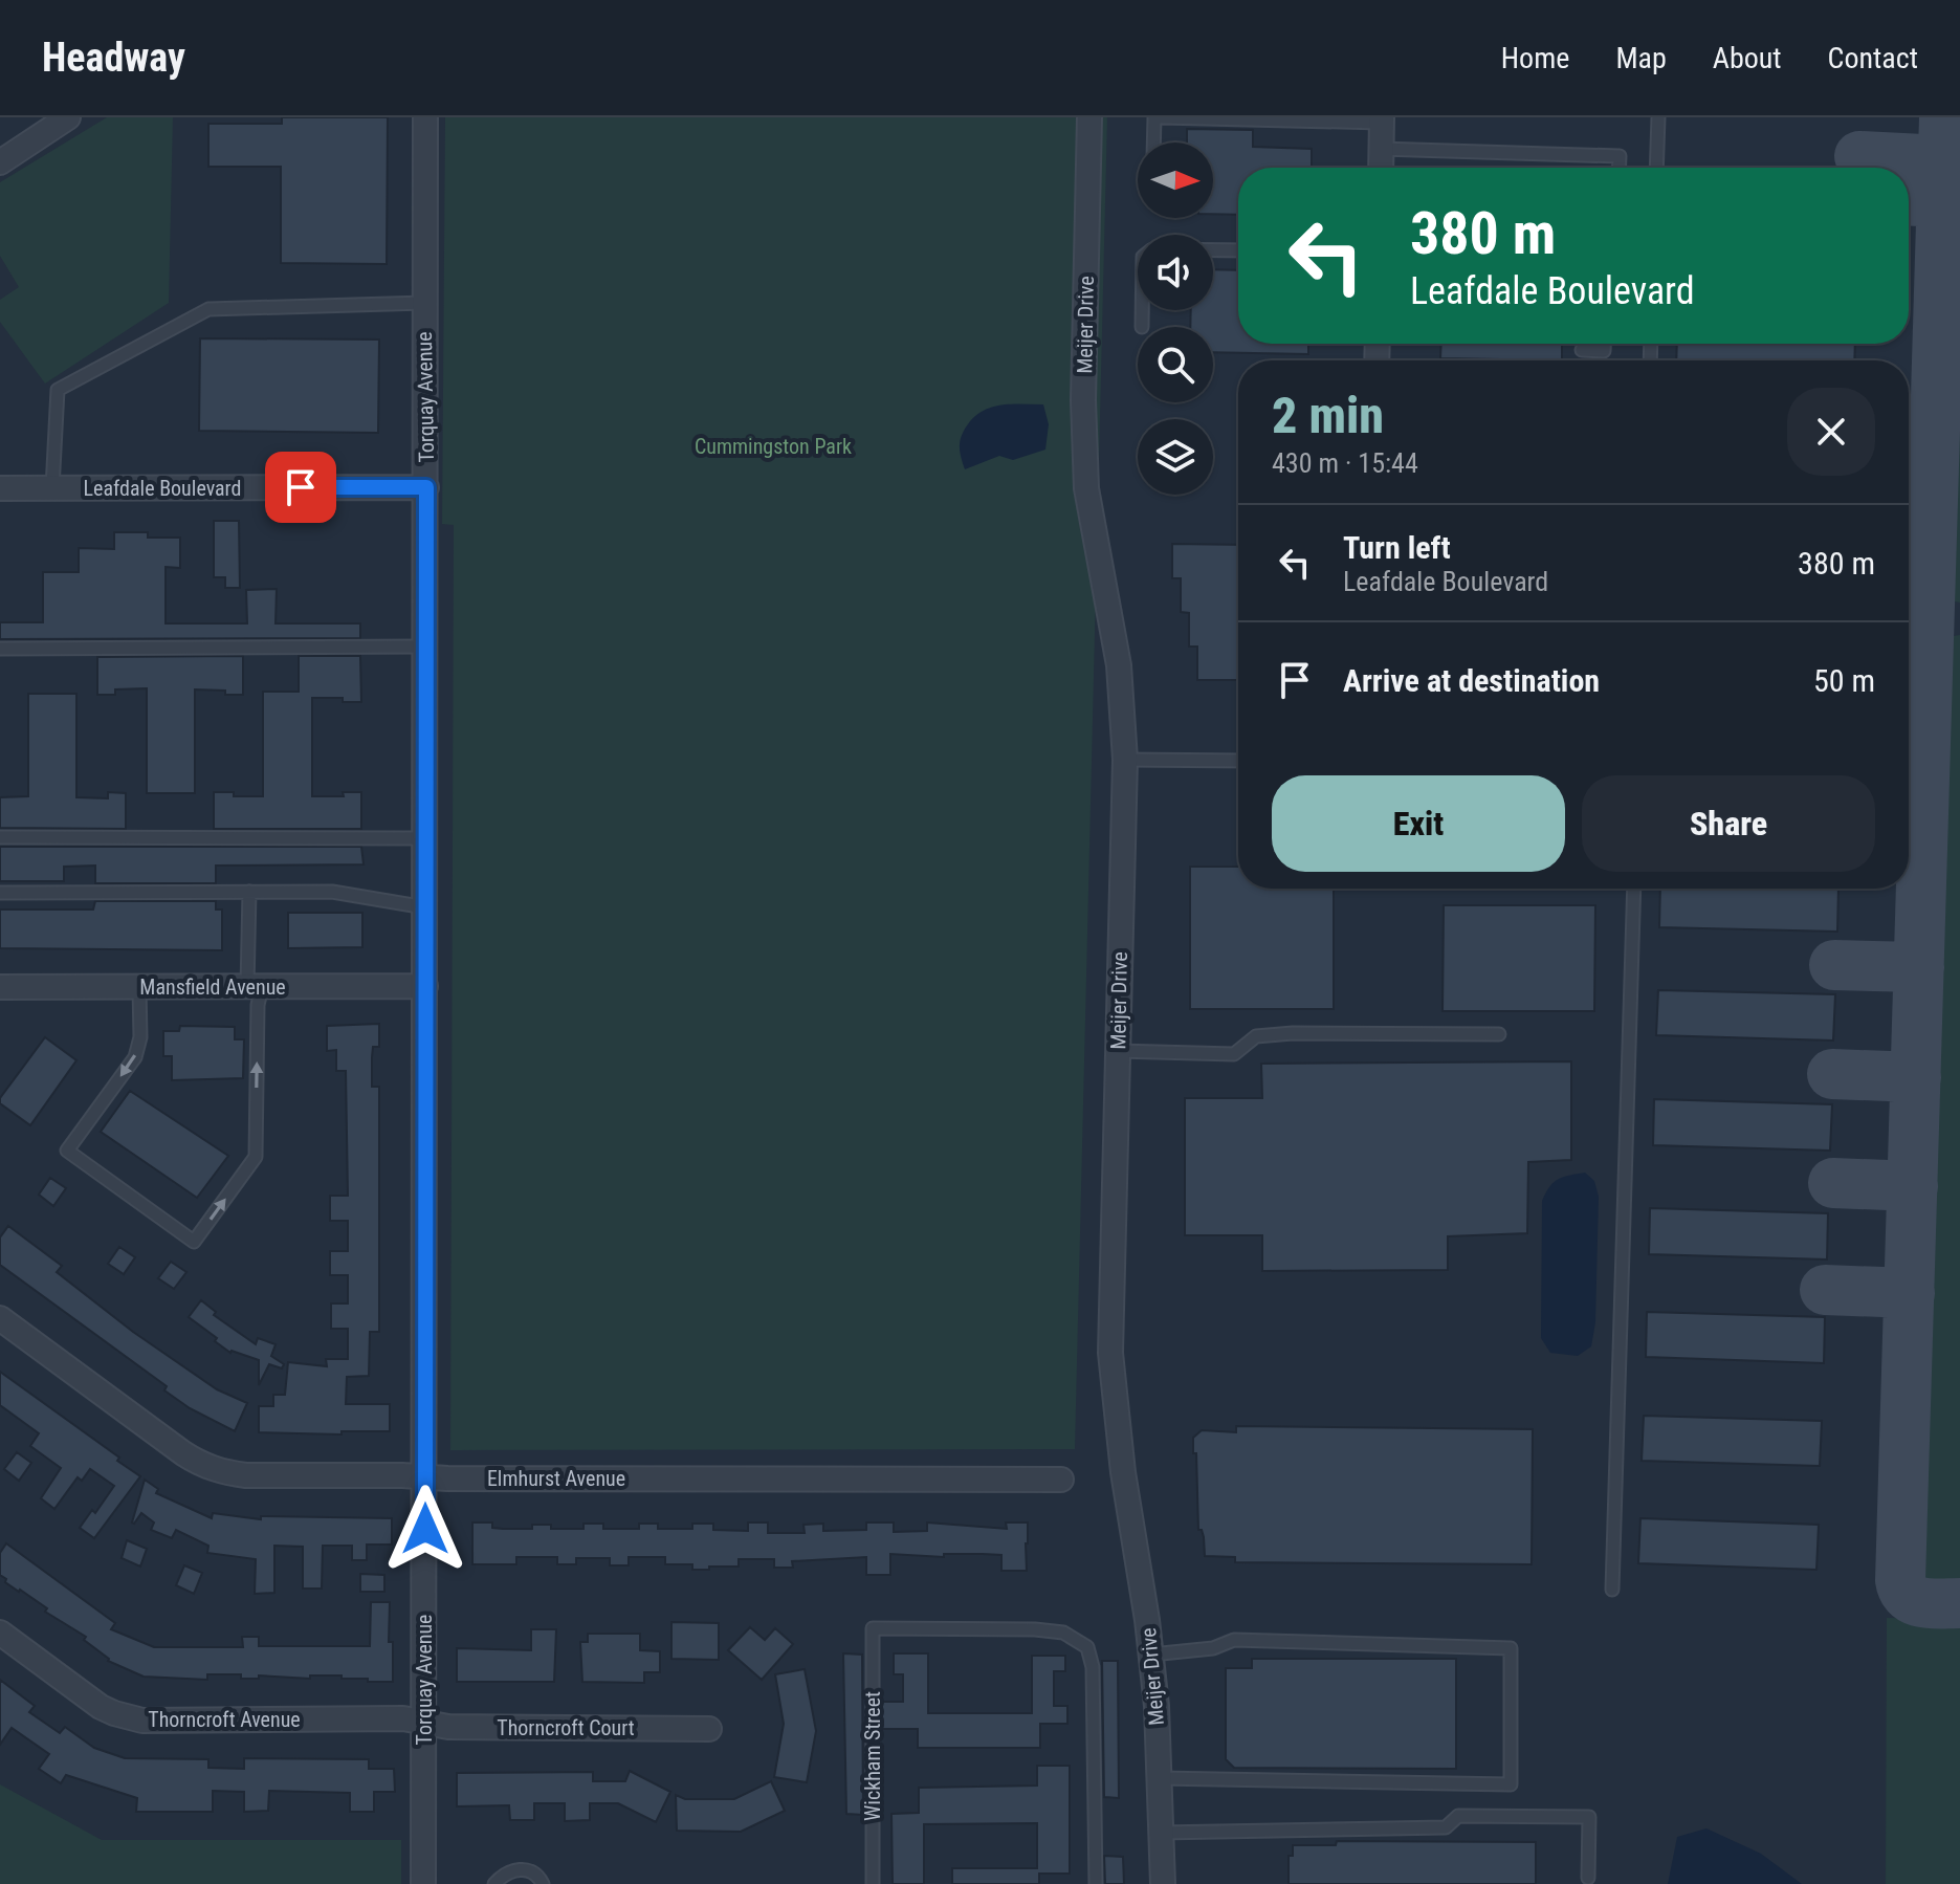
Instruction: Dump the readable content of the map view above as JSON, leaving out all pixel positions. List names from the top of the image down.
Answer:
{
  "streets": {
    "street": [
      "Meijer Drive",
      "Torquay Avenue",
      "Leafdale Boulevard",
      "Mansfield Avenue",
      "Elmhurst Avenue",
      "Thorncroft Avenue",
      "Thorncroft Court"
    ],
    "lane": ["Wickham Street"]
  },
  "crossings": [
    ["Torquay Avenue", "Leafdale Boulevard"],
    ["Torquay Avenue", "Mansfield Avenue"],
    ["Torquay Avenue", "Elmhurst Avenue"],
    ["Torquay Avenue", "Thorncroft Avenue"],
    ["Torquay Avenue", "Thorncroft Court"],
    ["Thorncroft Avenue", "Thorncroft Court"]
  ],
  "parks": ["Cummingston Park"],
  "north": "right",
  "page": {
    "header": "Headway",
    "nav": [
      "Home",
      "Map",
      "About",
      "Contact"
    ],
    "turn": ["380 m", "Leafdale Boulevard"],
    "heading": ["2 min", "430 m · 15:44"],
    "list": [
      {
        "name": "Turn left",
        "note": "Leafdale Boulevard",
        "value": "380 m"
      },
      {
        "name": "Arrive at destination",
        "value": "50 m"
      }
    ],
    "buttons": ["Exit", "Share"]
  }
}
